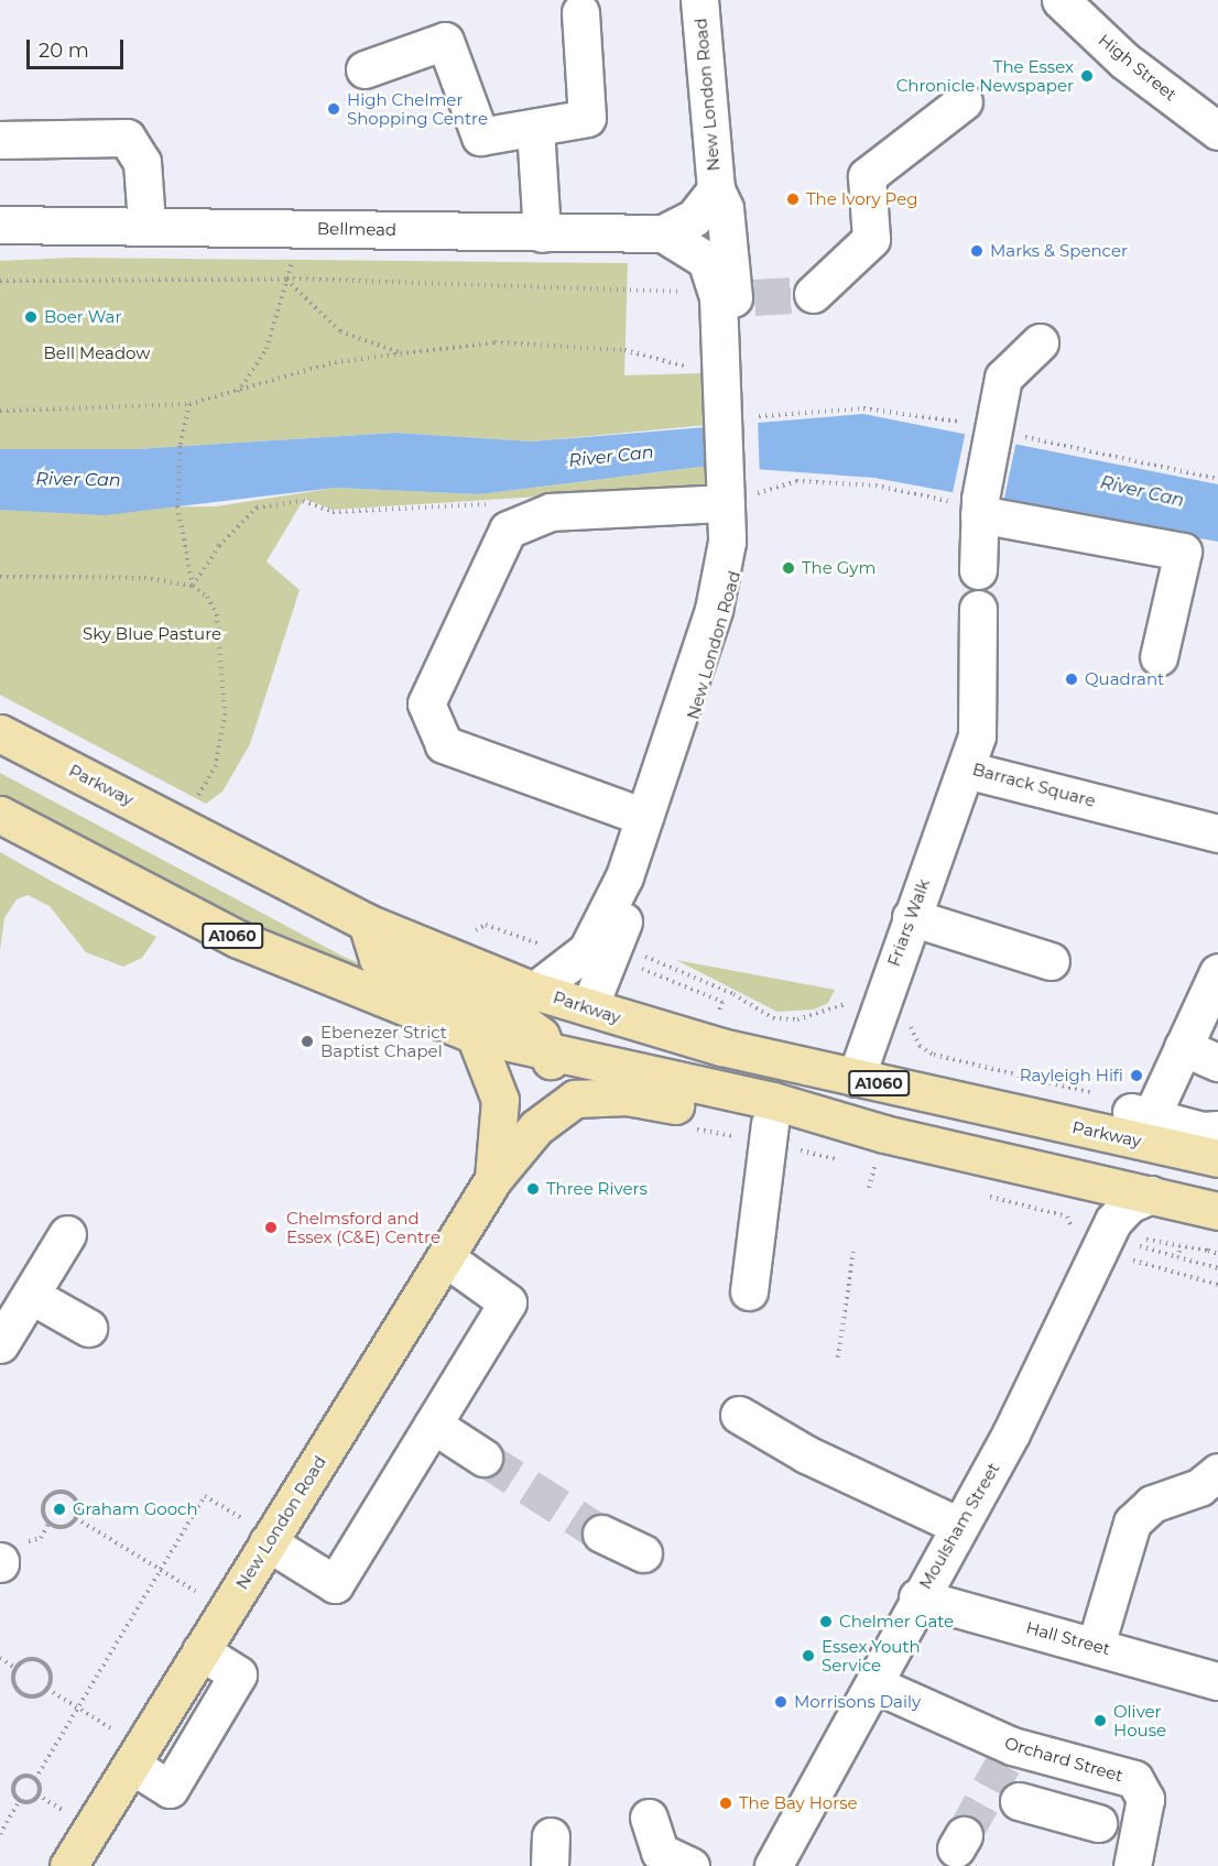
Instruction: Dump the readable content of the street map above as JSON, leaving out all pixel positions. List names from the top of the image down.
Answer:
{
  "streets": {
    "main road": ["New London Road", "Parkway", "A1060"],
    "street": [
      "High Street",
      "Bellmead",
      "Barrack Square",
      "Friars Walk",
      "Moulsham Street",
      "Hall Street",
      "Orchard Street"
    ]
  },
  "crossings": [
    ["New London Road", "Bellmead"],
    ["New London Road", "Parkway"],
    ["New London Road", "A1060"],
    ["Parkway", "Friars Walk"],
    ["Barrack Square", "Friars Walk"],
    ["A1060", "Moulsham Street"],
    ["Moulsham Street", "Hall Street"],
    ["Moulsham Street", "Orchard Street"]
  ],
  "water": ["River Can"],
  "parks": ["Bell Meadow", "Sky Blue Pasture"],
  "places": [
    "The Essex Chronicle Newspaper",
    "High Chelmer Shopping Centre",
    "The Ivory Peg",
    "Marks & Spencer",
    "Boer War",
    "The Gym",
    "Quadrant",
    "Ebenezer Strict Baptist Chapel",
    "Rayleigh Hifi",
    "Three Rivers",
    "Chelmsford and Essex (C&E) Centre",
    "Graham Gooch",
    "Chelmer Gate",
    "Essex Youth Service",
    "Morrisons Daily",
    "Oliver House",
    "The Bay Horse"
  ],
  "scale_bar": "20 m"
}
